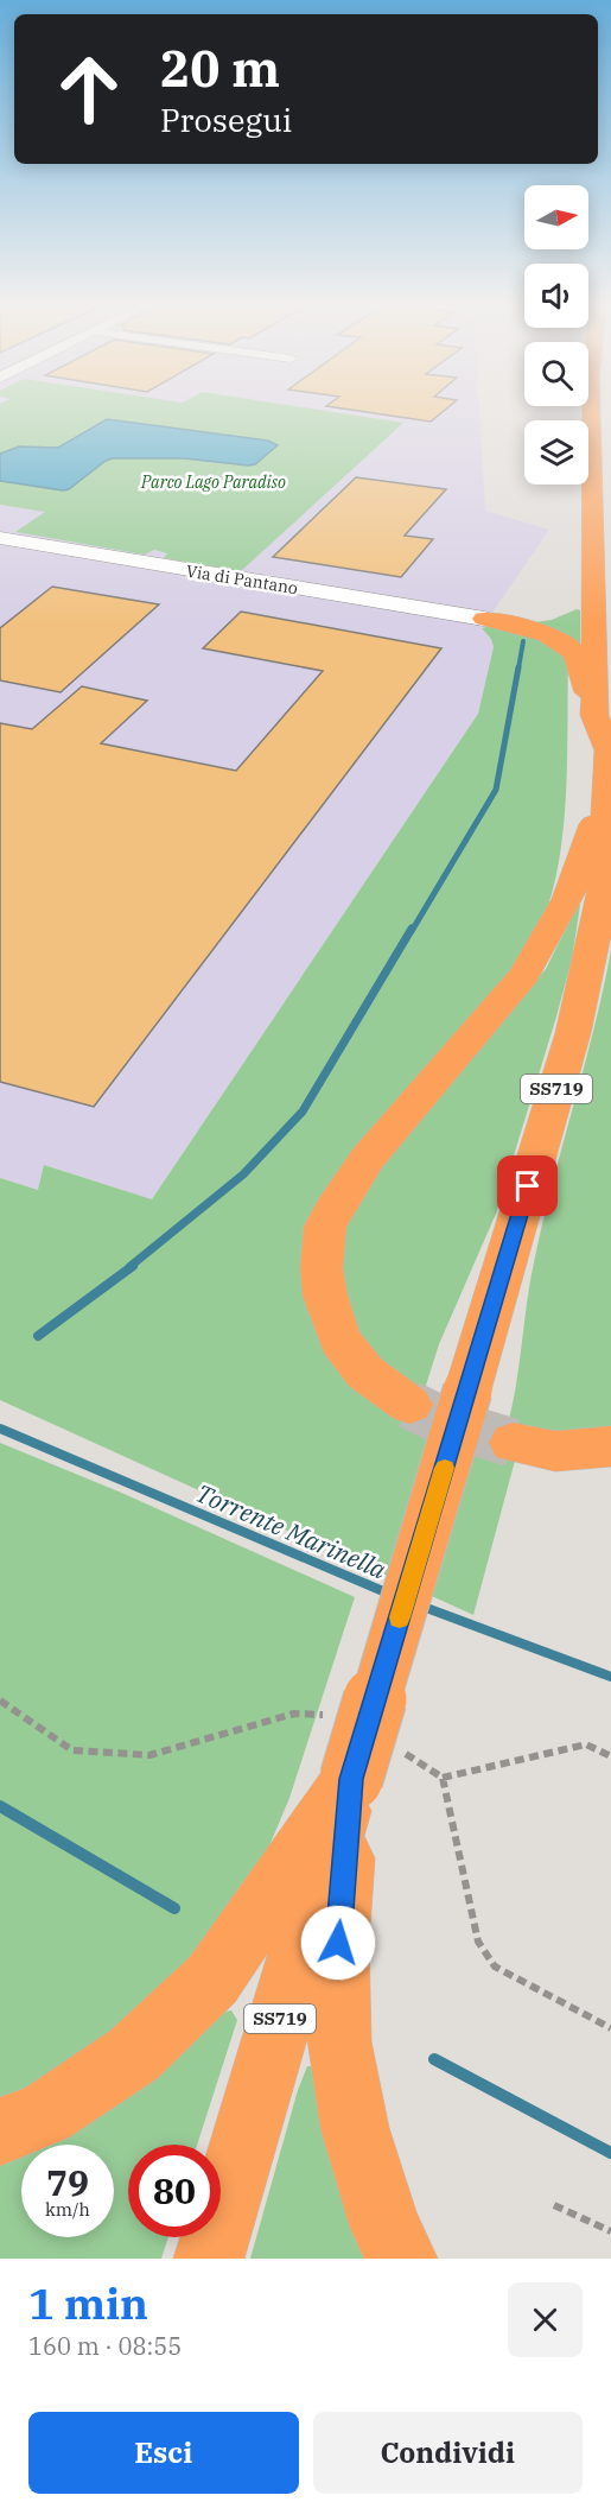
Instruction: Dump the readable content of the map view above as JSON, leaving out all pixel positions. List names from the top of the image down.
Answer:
{
  "streets": {
    "highway": ["SS719"],
    "street": ["Via di Pantano"]
  },
  "water": ["Torrente Marinella"],
  "parks": ["Parco Lago Paradiso"],
  "north": "right",
  "page": {
    "turn": ["20 m", "Prosegui"],
    "speed": "79 km/h",
    "limit": "80",
    "heading": ["1 min", "160 m · 08:55"],
    "buttons": ["Esci", "Condividi"]
  }
}
